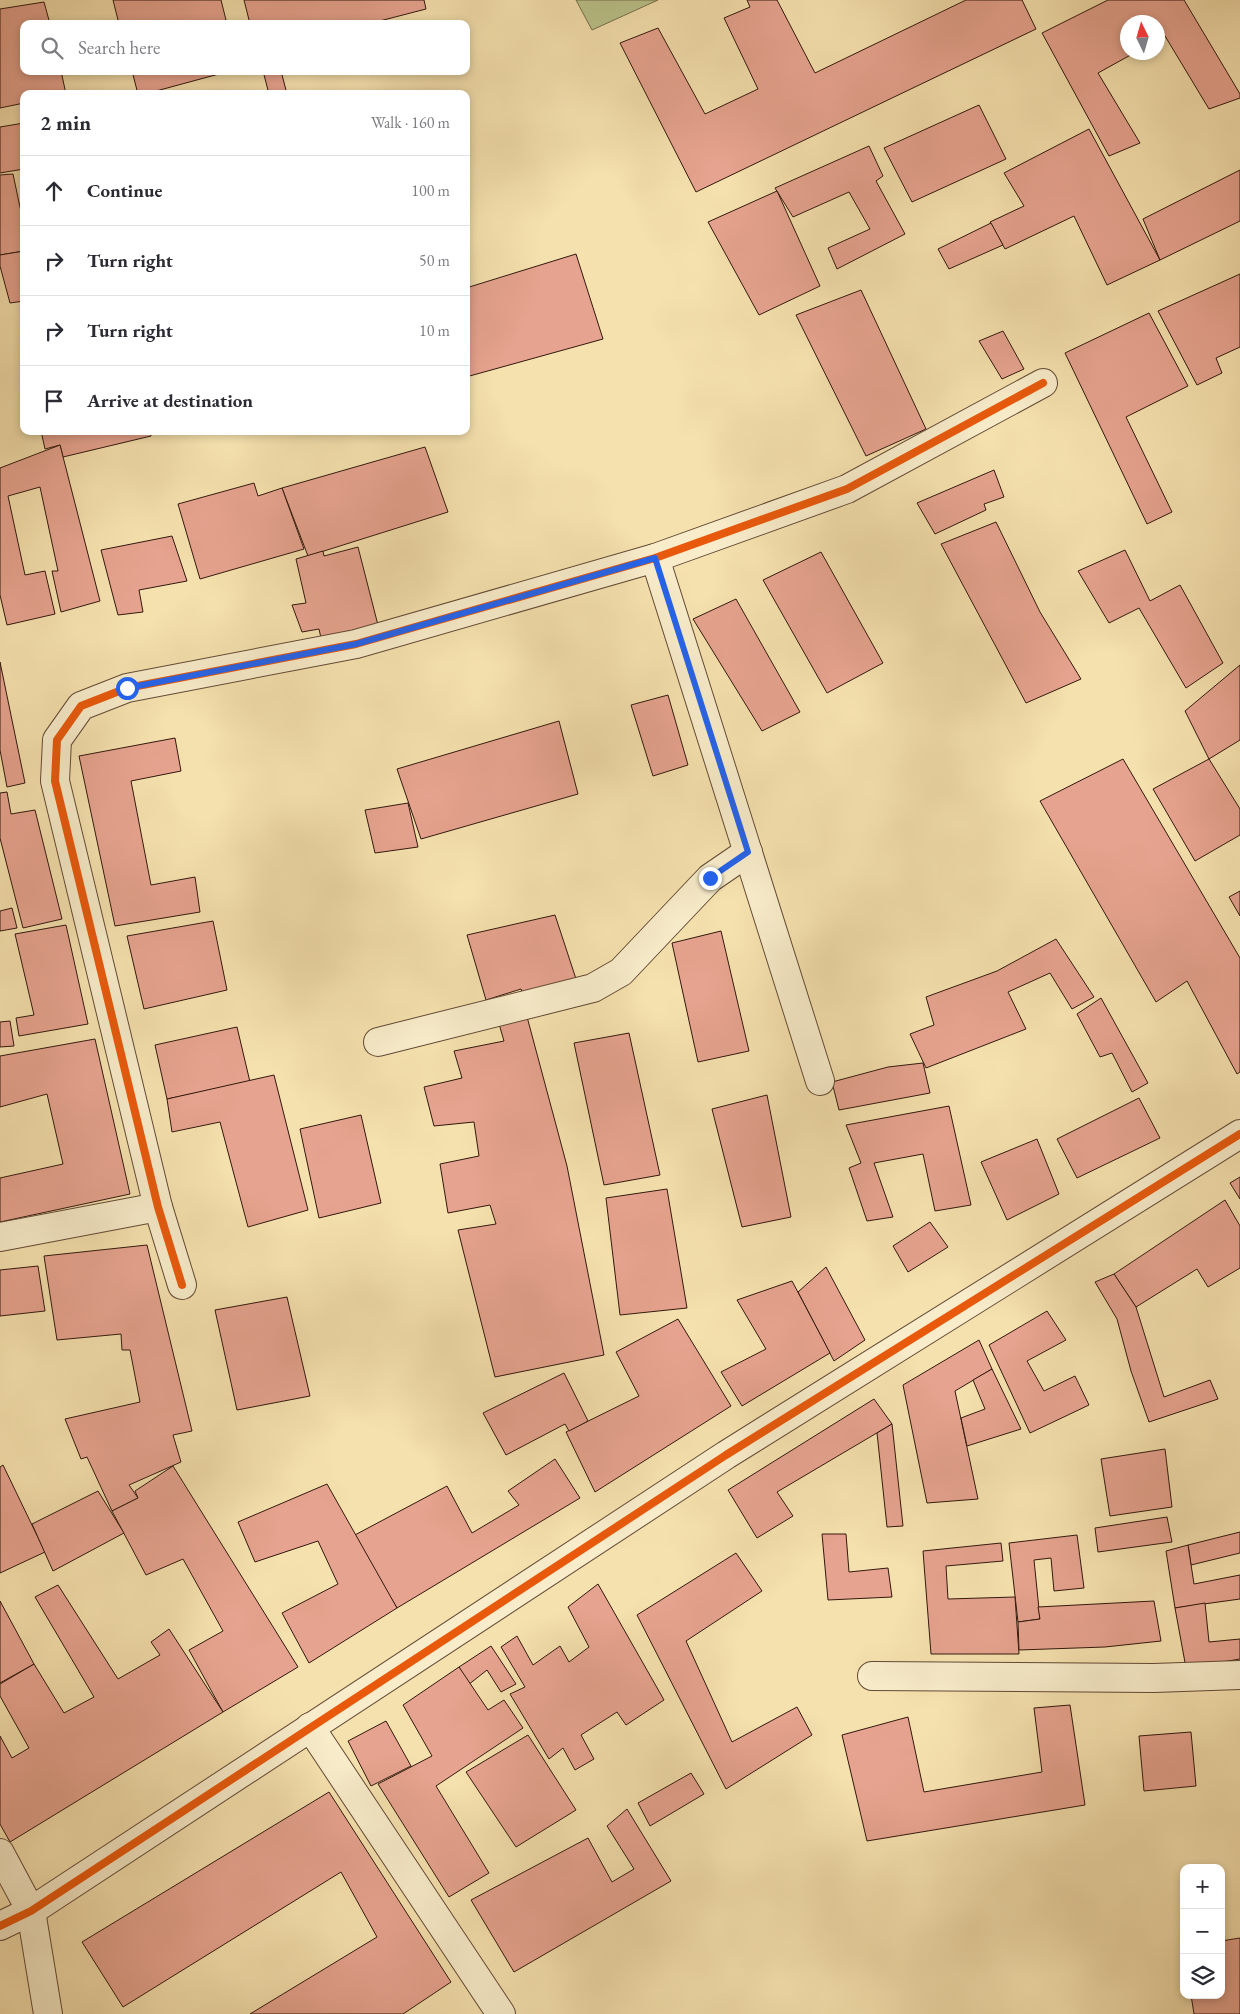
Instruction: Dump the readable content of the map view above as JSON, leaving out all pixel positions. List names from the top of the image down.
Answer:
{
  "north": "top",
  "page": {
    "search": "Search here",
    "heading": ["2 min", "Walk · 160 m"],
    "list": [
      ["Continue", "100 m"],
      ["Turn right", "50 m"],
      ["Turn right", "10 m"],
      "Arrive at destination"
    ],
    "map_buttons": ["+", "−"]
  }
}
